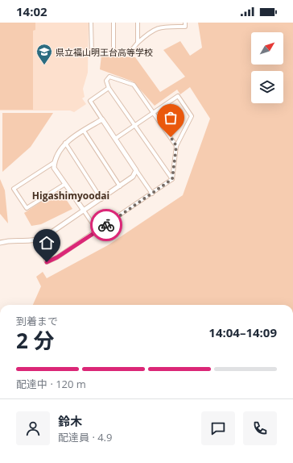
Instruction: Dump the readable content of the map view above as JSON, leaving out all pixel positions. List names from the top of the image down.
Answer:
{
  "districts": ["Higashimyoodai"],
  "places": {
    "school or university": ["県立福山明王台高等学校"]
  },
  "north": "top right",
  "page": {
    "status": "14:02",
    "heading": ["2 分", "到着まで", "14:04–14:09"],
    "panel": ["鈴木", "配達員 · 4.9"],
    "bar": "配達中 · 120 m"
  }
}
